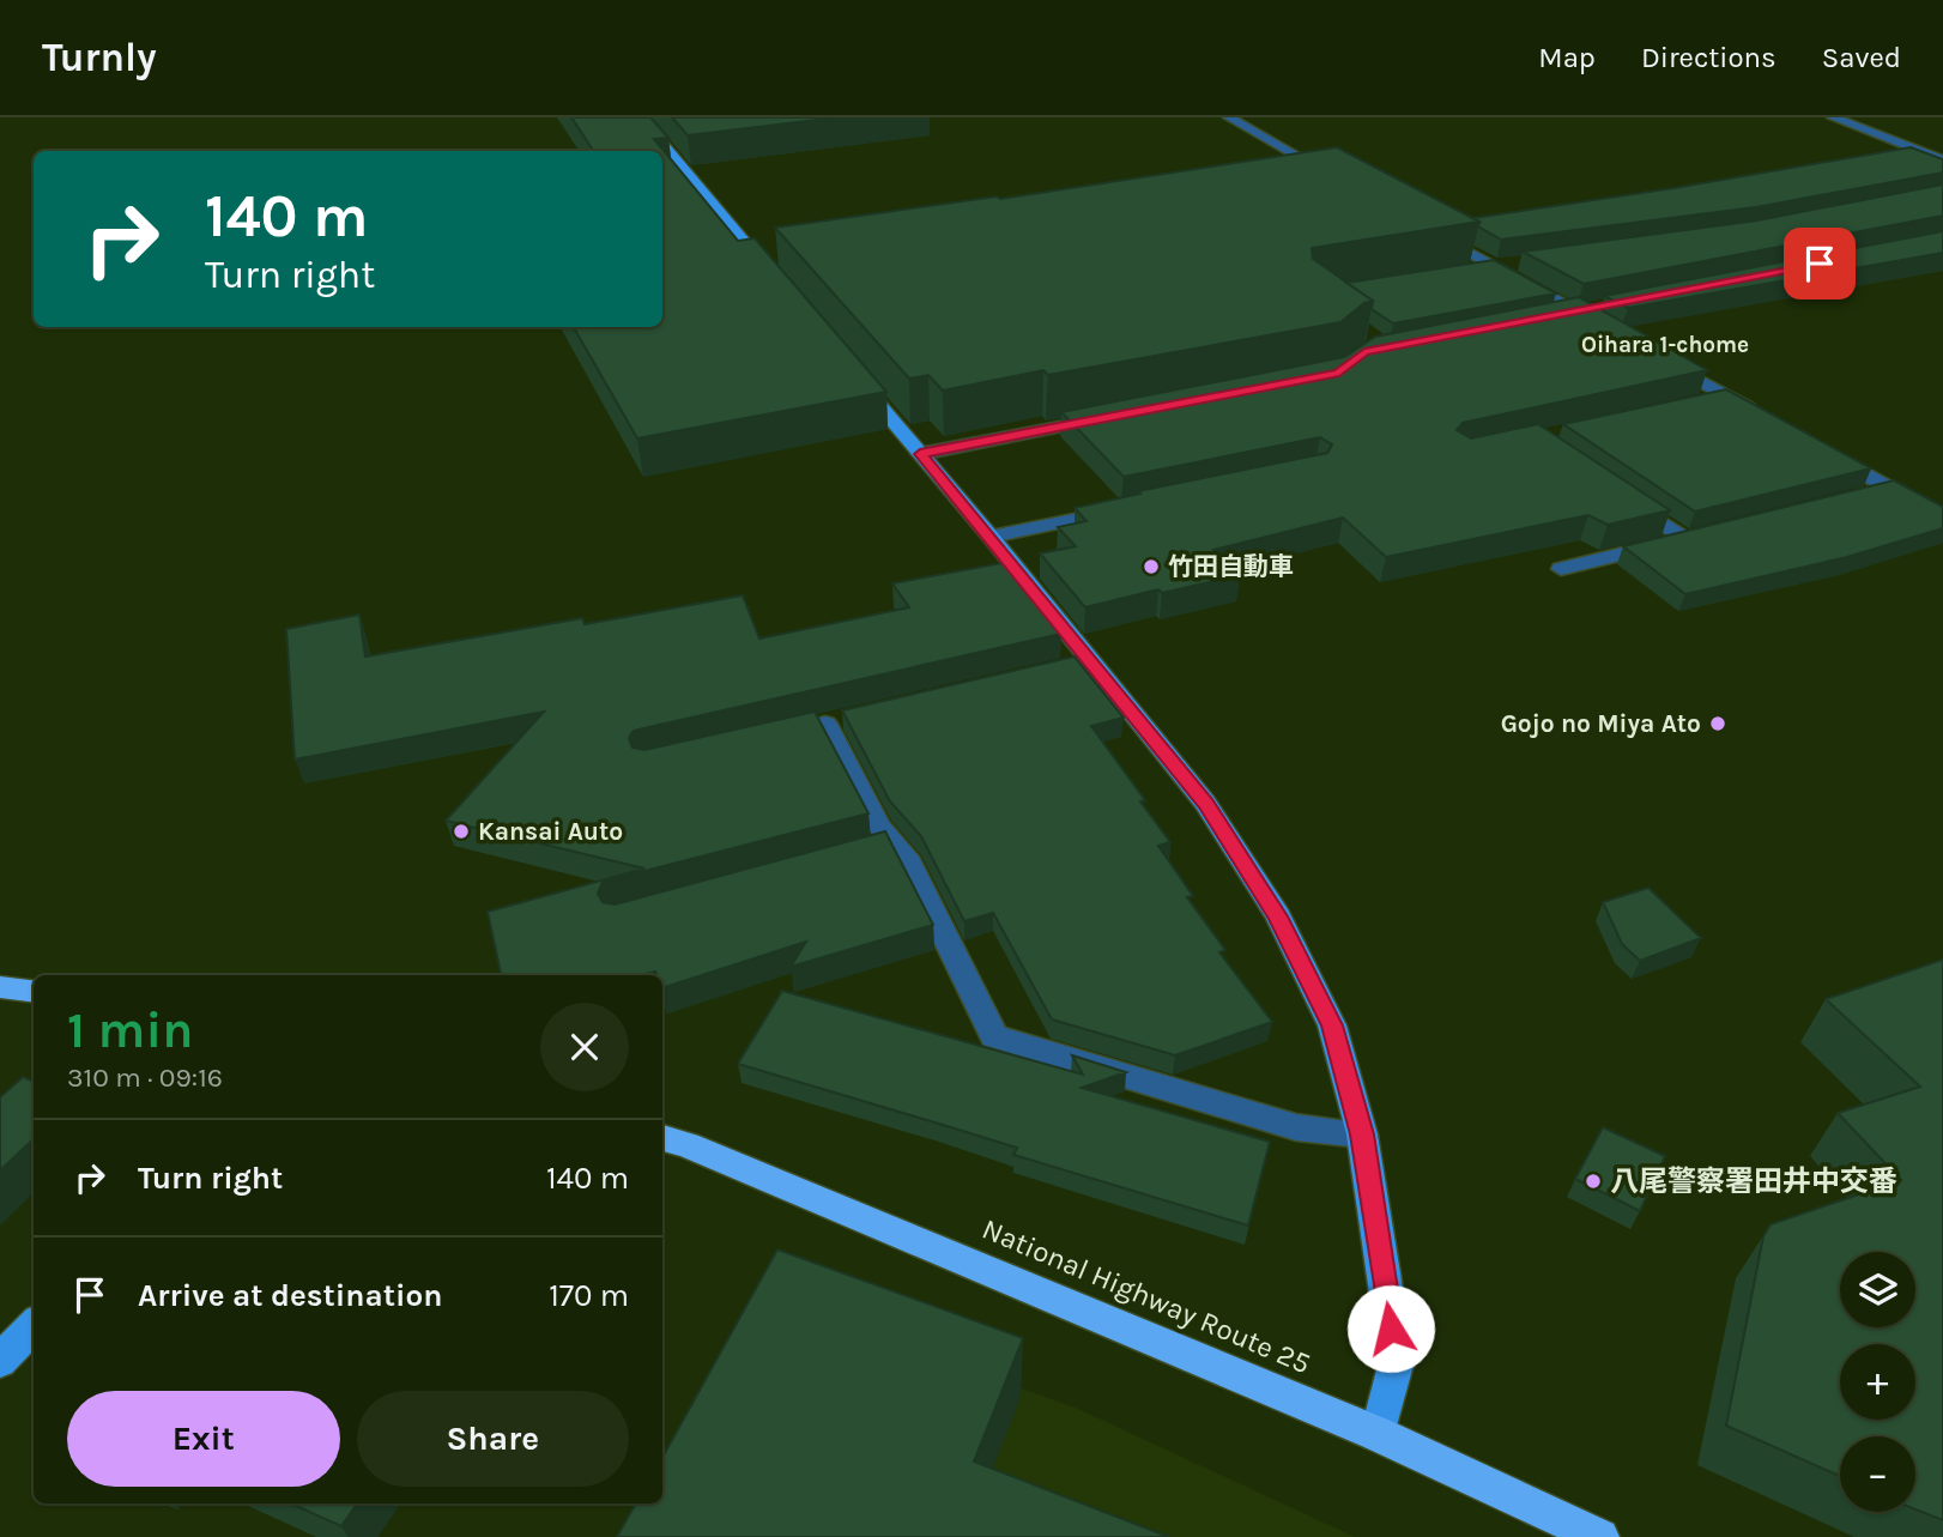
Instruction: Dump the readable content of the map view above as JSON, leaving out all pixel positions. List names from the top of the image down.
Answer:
{
  "streets": {
    "highway": ["National Highway Route 25"]
  },
  "districts": ["Oihara 1-chome"],
  "places": [
    "竹田自動車",
    "Gojo no Miya Ato",
    "Kansai Auto",
    "八尾警察署田井中交番"
  ],
  "page": {
    "header": "Turnly",
    "nav": ["Map", "Directions", "Saved"],
    "turn": ["140 m", "Turn right"],
    "heading": ["1 min", "310 m · 09:16"],
    "list": [
      {
        "name": "Turn right",
        "value": "140 m"
      },
      {
        "name": "Arrive at destination",
        "value": "170 m"
      }
    ],
    "map_buttons": ["+", "−"],
    "buttons": ["Exit", "Share"]
  }
}
